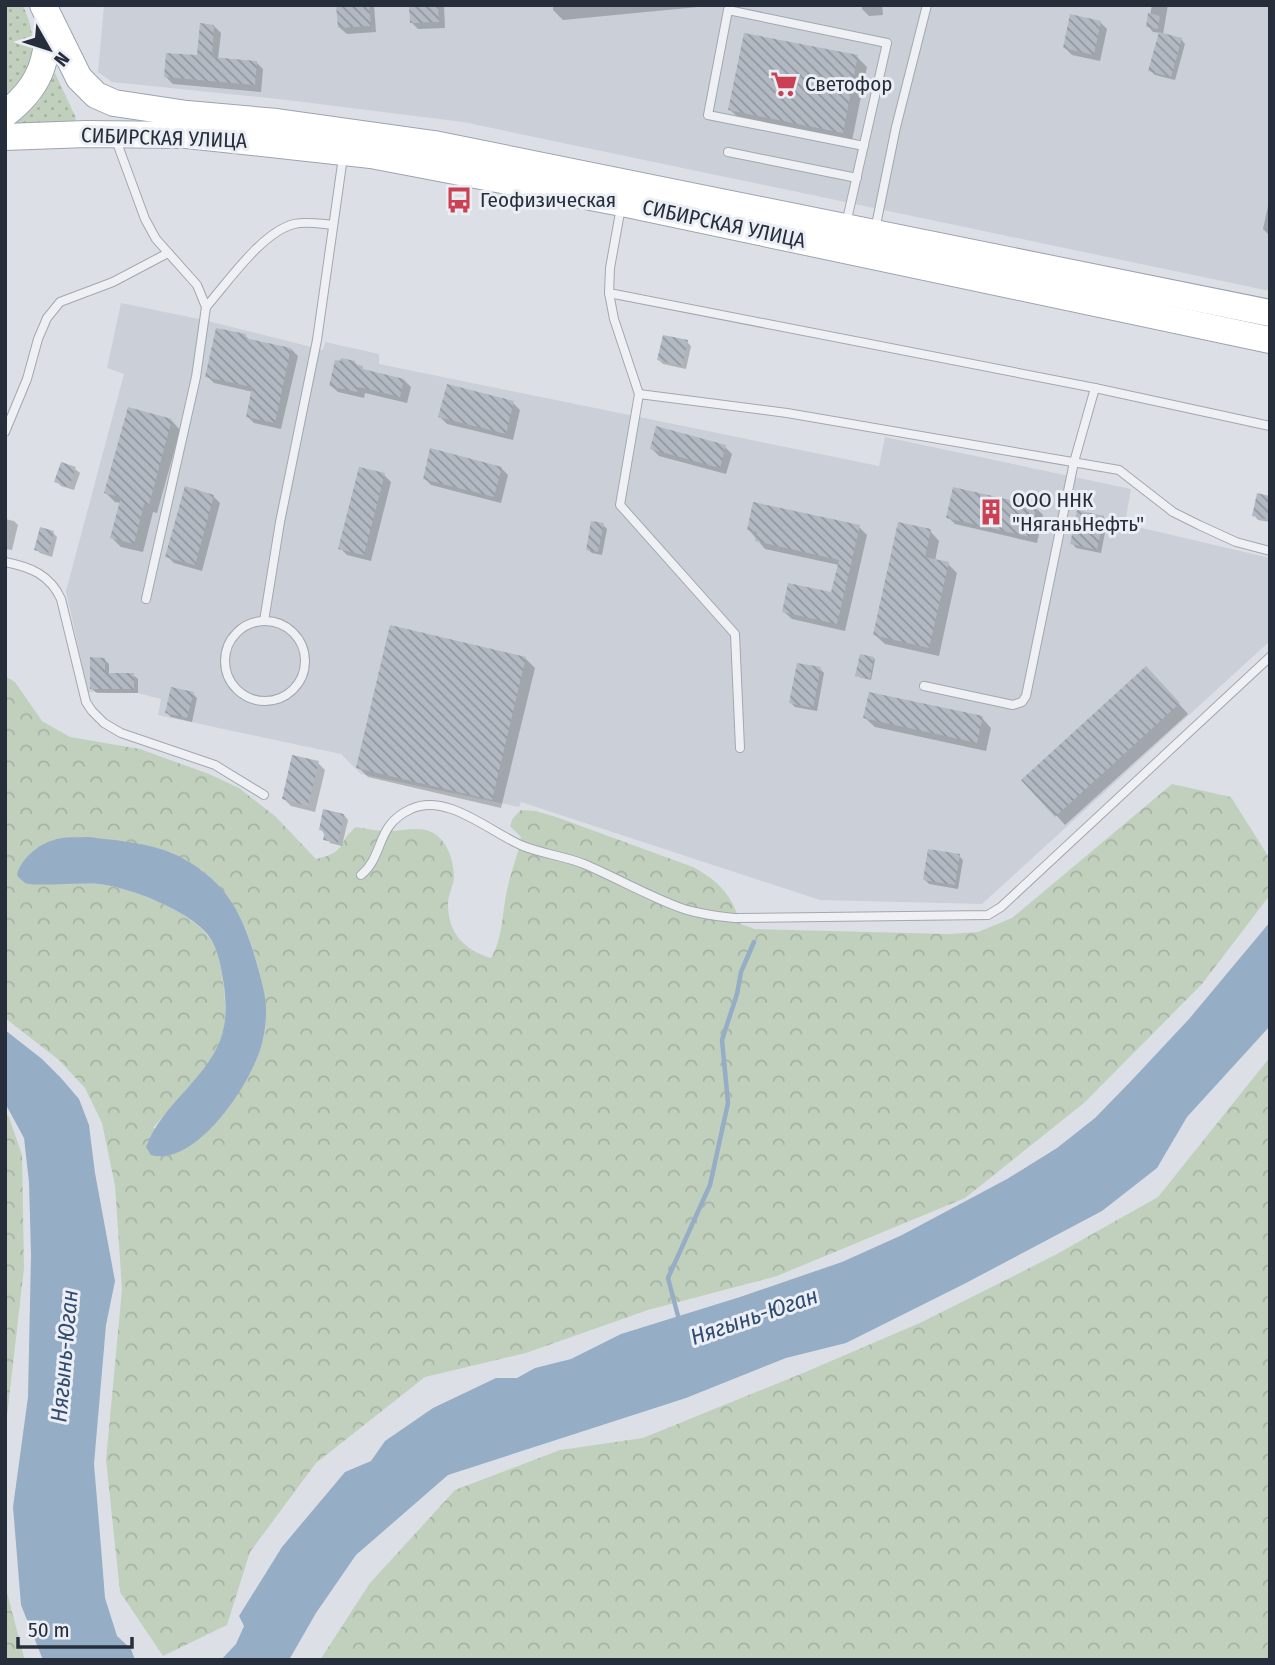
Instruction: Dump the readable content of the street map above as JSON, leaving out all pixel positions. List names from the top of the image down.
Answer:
{
  "streets": {
    "main road": ["СИБИРСКАЯ УЛИЦА"]
  },
  "water": ["Нягынь-Юган"],
  "places": {
    "supermarket": ["Светофор"],
    "bus stop": ["Геофизическая"],
    "building": ["ООО ННК \"НяганьНефть\""]
  },
  "scale_bar": "50 m",
  "north": "bottom right"
}
